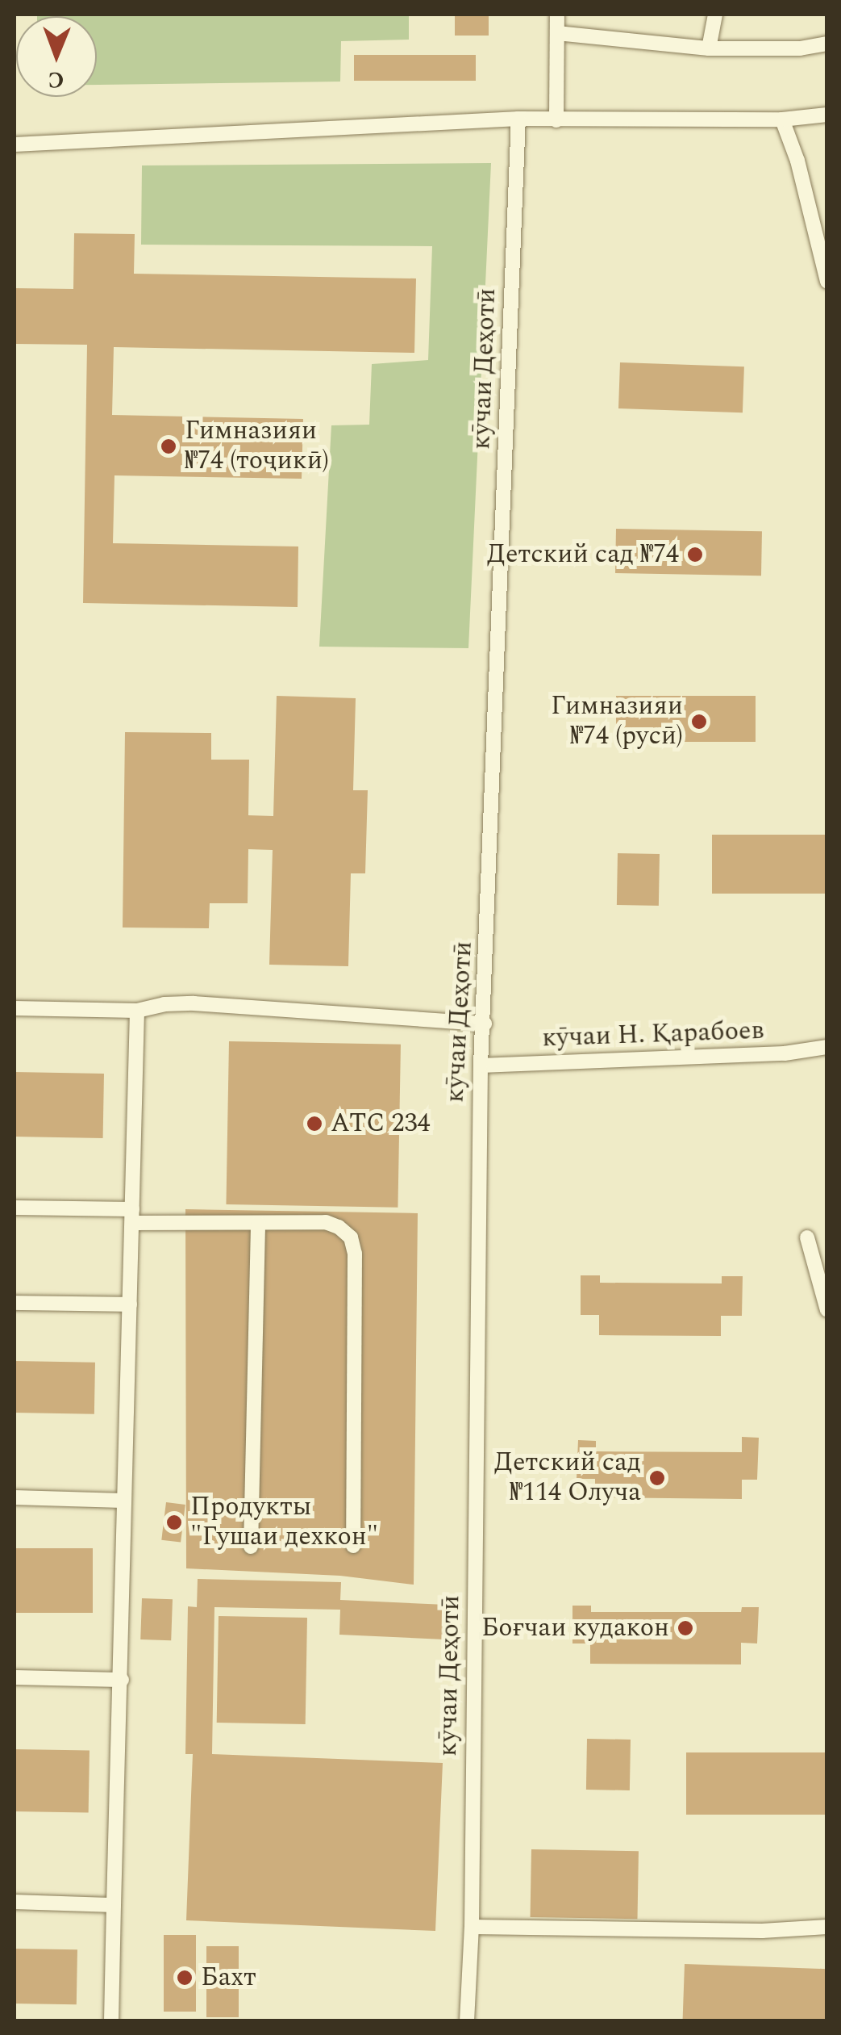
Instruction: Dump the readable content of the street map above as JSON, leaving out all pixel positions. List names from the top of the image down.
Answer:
{
  "streets": {
    "lane": ["кӯчаи Деҳотӣ", "кӯчаи Н. Қарабоев"]
  },
  "crossings": [
    ["кӯчаи Деҳотӣ", "кӯчаи Н. Қарабоев"]
  ],
  "places": [
    "Гимназияи №74 (тоҷикӣ)",
    "Детский сад №74",
    "Гимназияи №74 (русӣ)",
    "АТС 234",
    "Детский сад №114 Олуча",
    "Продукты \"Гушаи дехкон\"",
    "Боғчаи кудакон",
    "Бахт"
  ],
  "north": "bottom"
}
